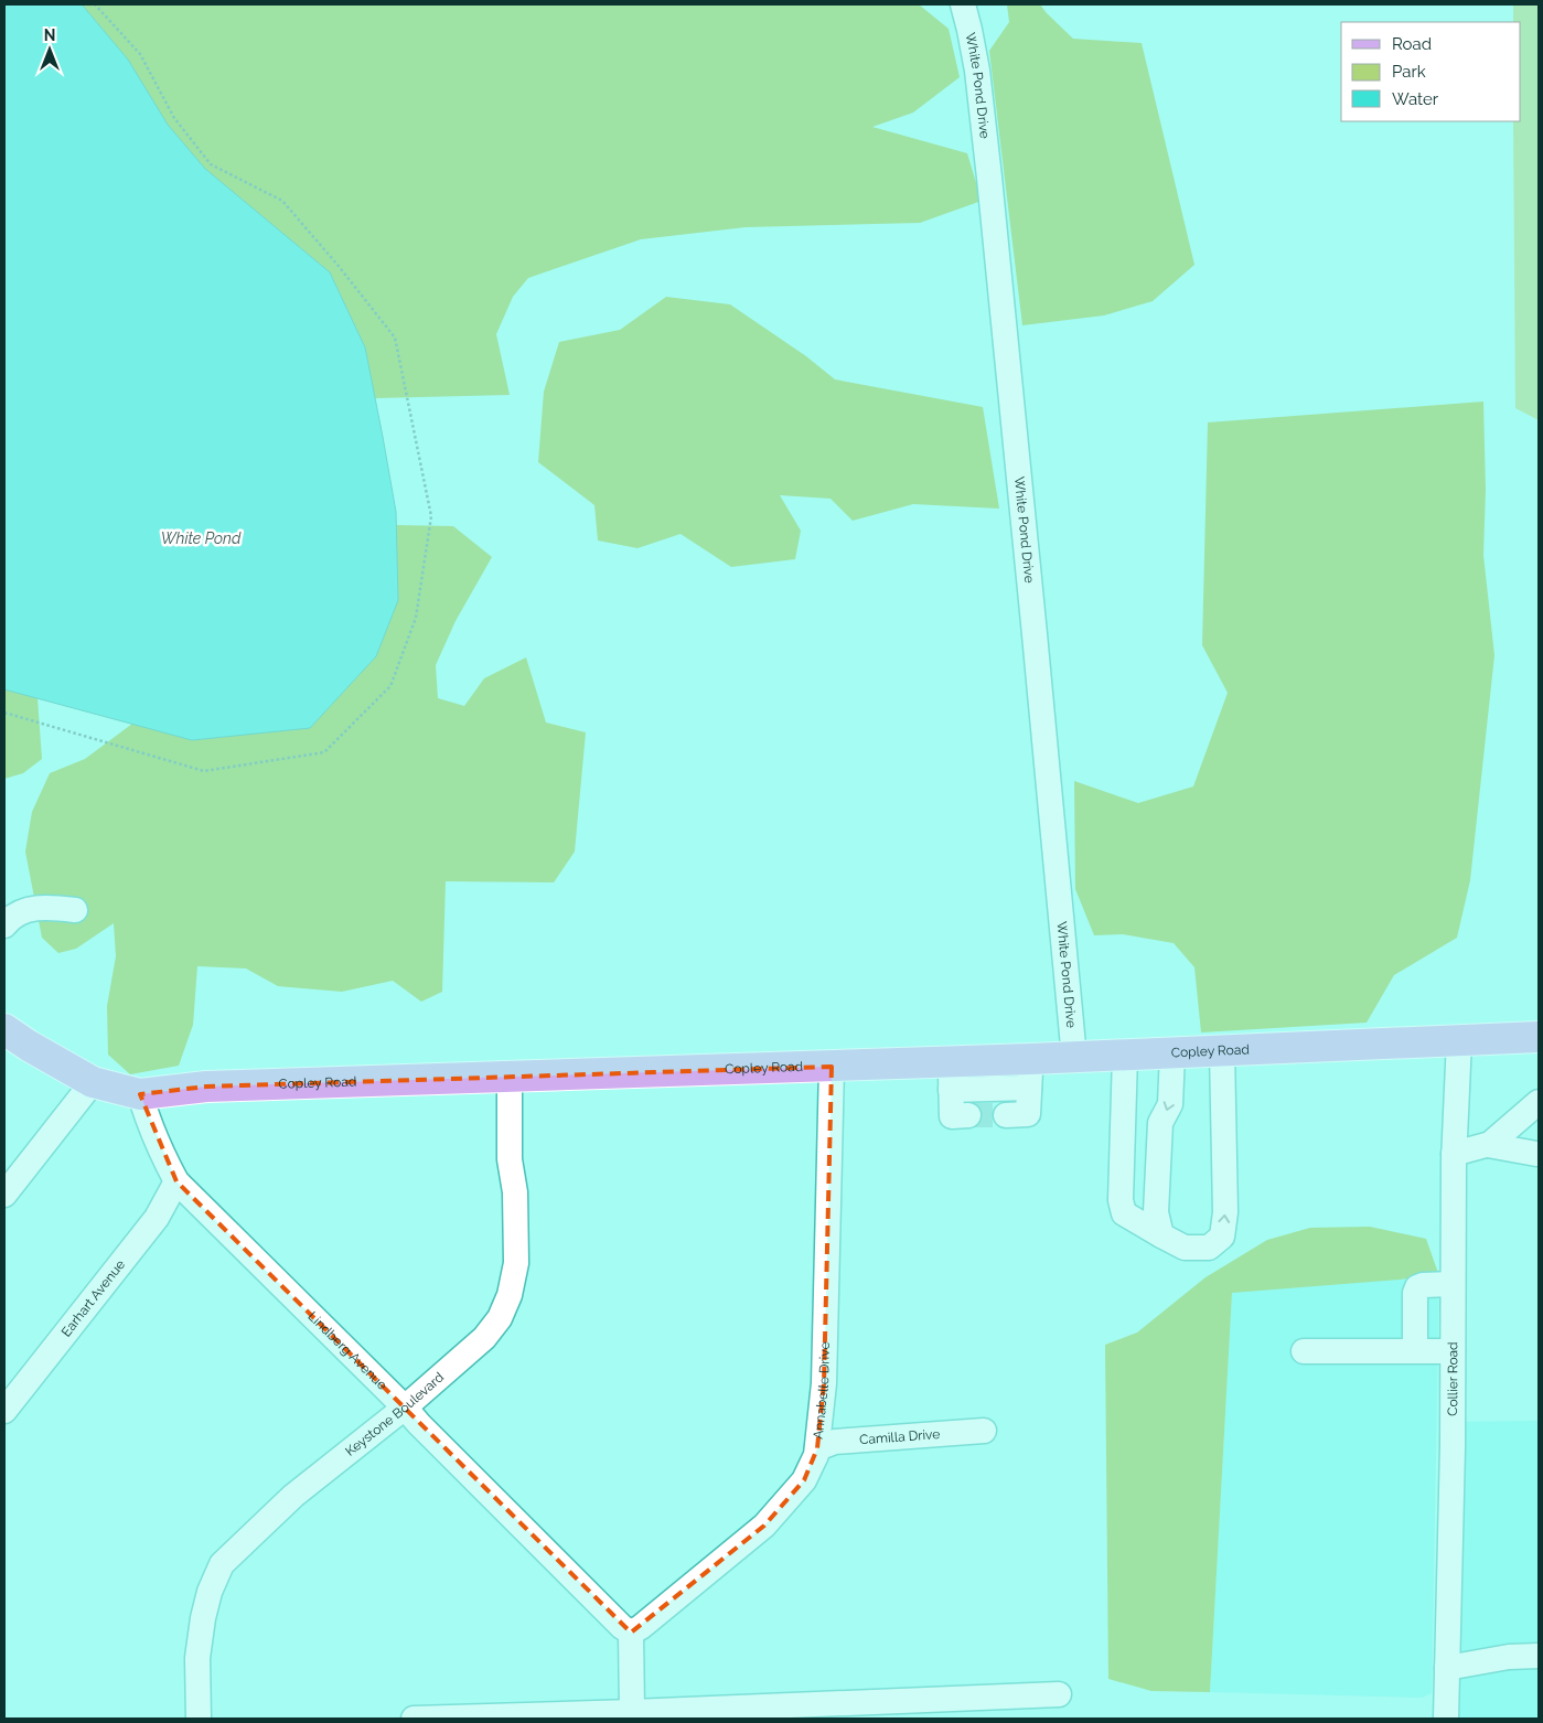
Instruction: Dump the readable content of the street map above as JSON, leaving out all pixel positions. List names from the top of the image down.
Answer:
{
  "streets": {
    "main road": ["Copley Road"],
    "street": [
      "White Pond Drive",
      "Earhart Avenue",
      "Lindberg Avenue",
      "Collier Road",
      "Annabelle Drive",
      "Keystone Boulevard",
      "Camilla Drive"
    ]
  },
  "crossings": [
    ["White Pond Drive", "Copley Road"],
    ["Copley Road", "Lindberg Avenue"],
    ["Copley Road", "Collier Road"],
    ["Copley Road", "Annabelle Drive"],
    ["Copley Road", "Keystone Boulevard"],
    ["Earhart Avenue", "Lindberg Avenue"],
    ["Lindberg Avenue", "Annabelle Drive"],
    ["Lindberg Avenue", "Keystone Boulevard"],
    ["Annabelle Drive", "Camilla Drive"]
  ],
  "water": ["White Pond"],
  "legend": ["Road", "Park", "Water"],
  "north": "top"
}
